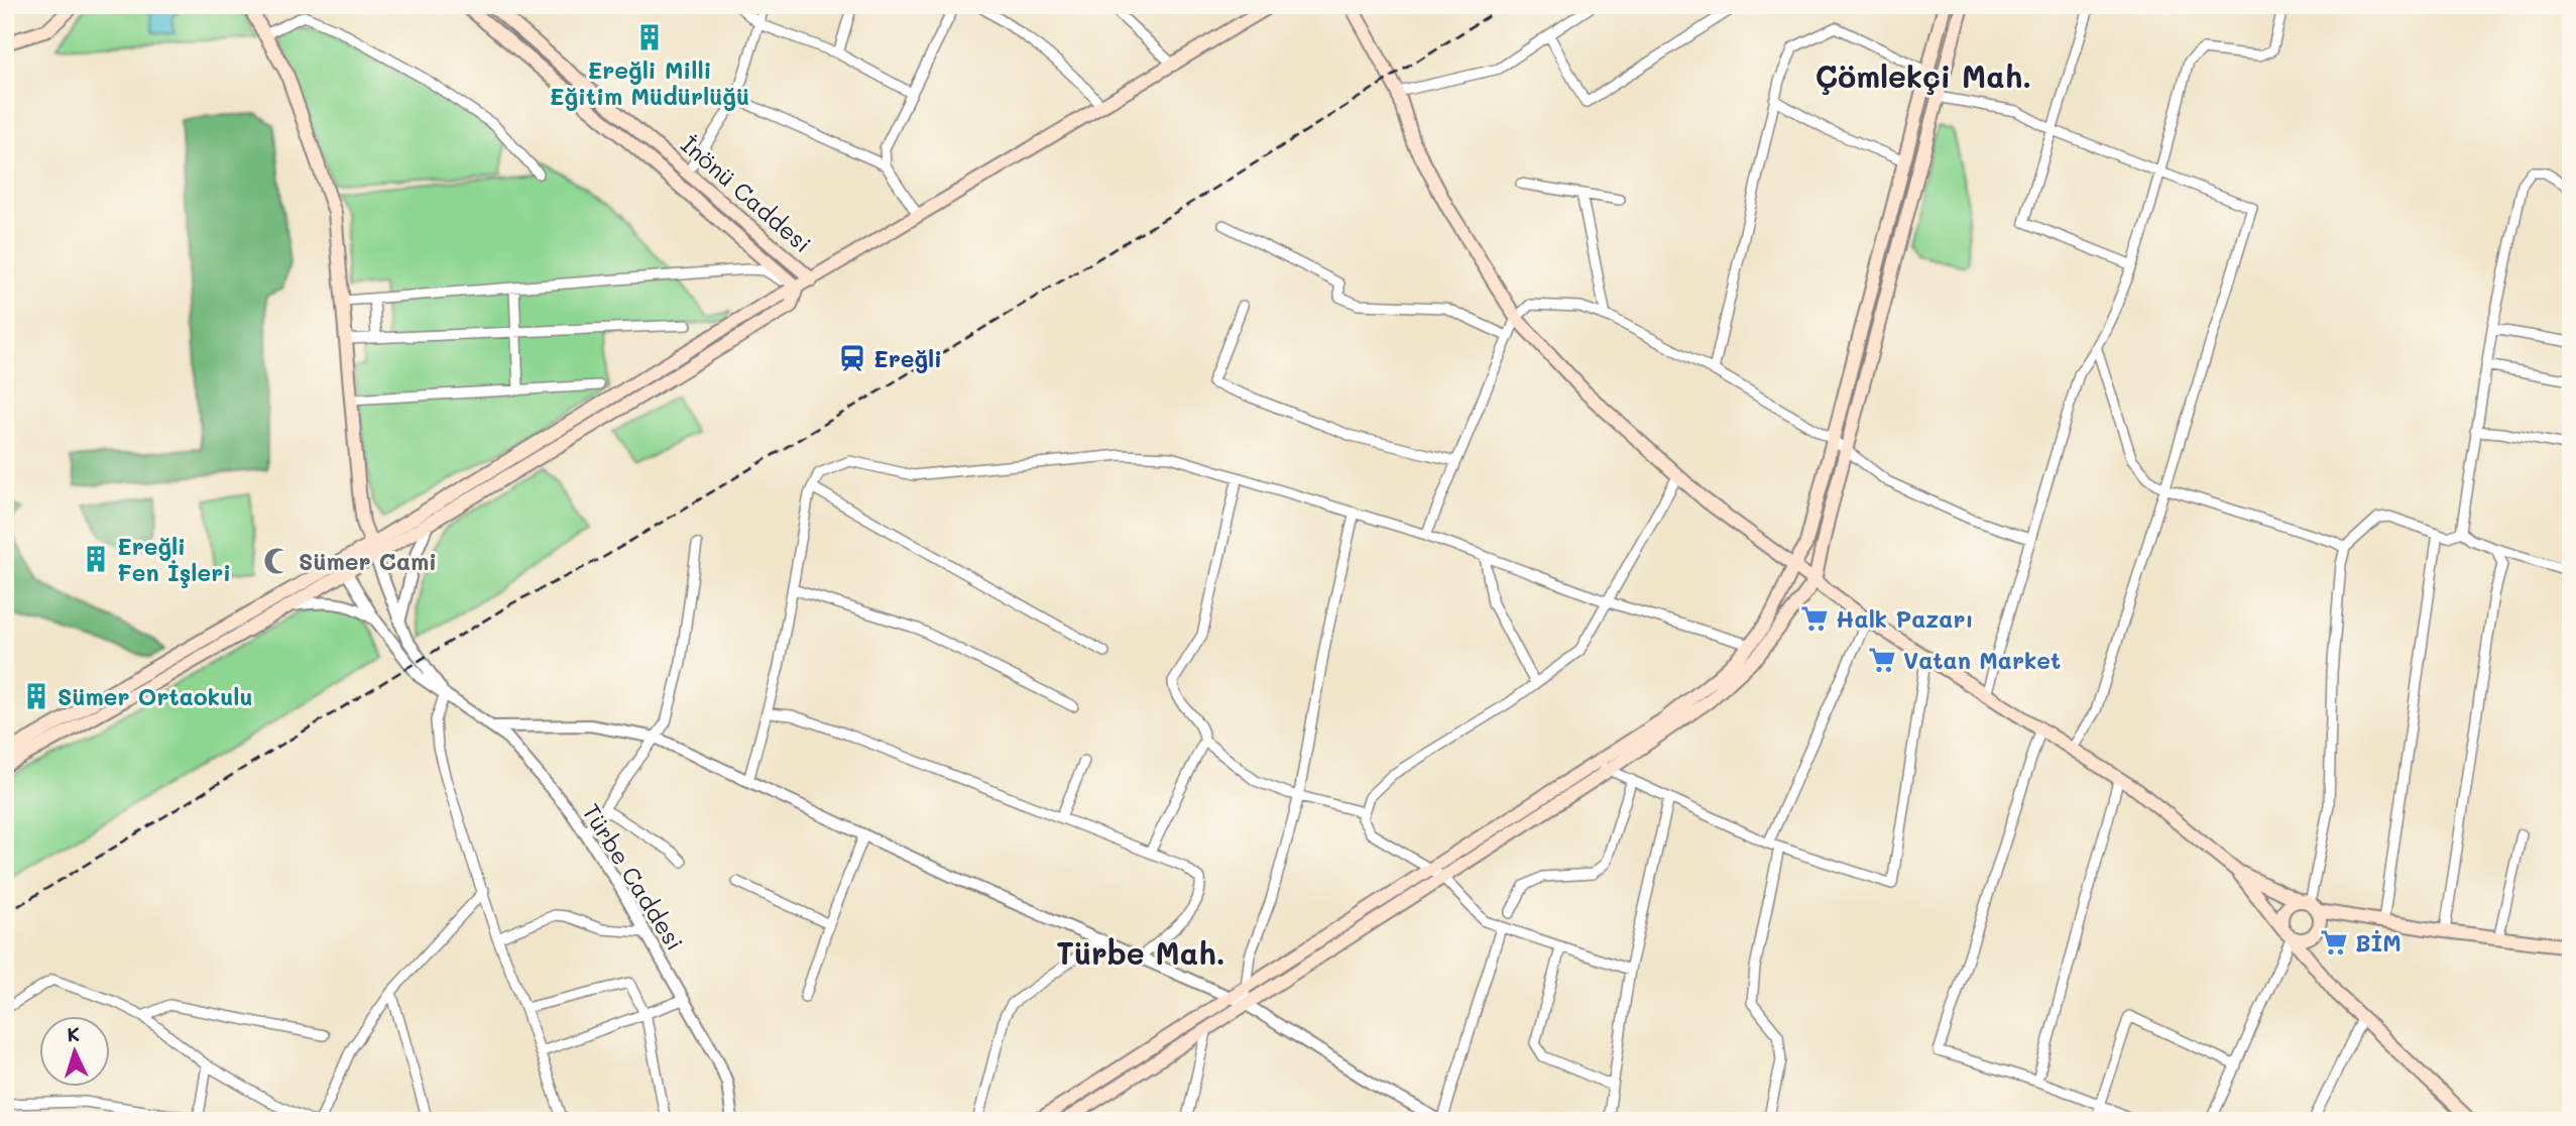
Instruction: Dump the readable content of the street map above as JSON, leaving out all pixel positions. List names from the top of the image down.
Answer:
{
  "streets": {
    "main road": ["İnönü Caddesi"],
    "street": ["Türbe Caddesi"]
  },
  "districts": ["Çömlekçi Mah.", "Türbe Mah."],
  "places": {
    "building": ["Ereğli Milli Eğitim Müdürlüğü", "Ereğli Fen İşleri", "Sümer Ortaokulu"],
    "station": ["Ereğli"],
    "mosque": ["Sümer Cami"],
    "supermarket": ["Halk Pazarı", "Vatan Market", "BİM"]
  },
  "north": "top"
}
